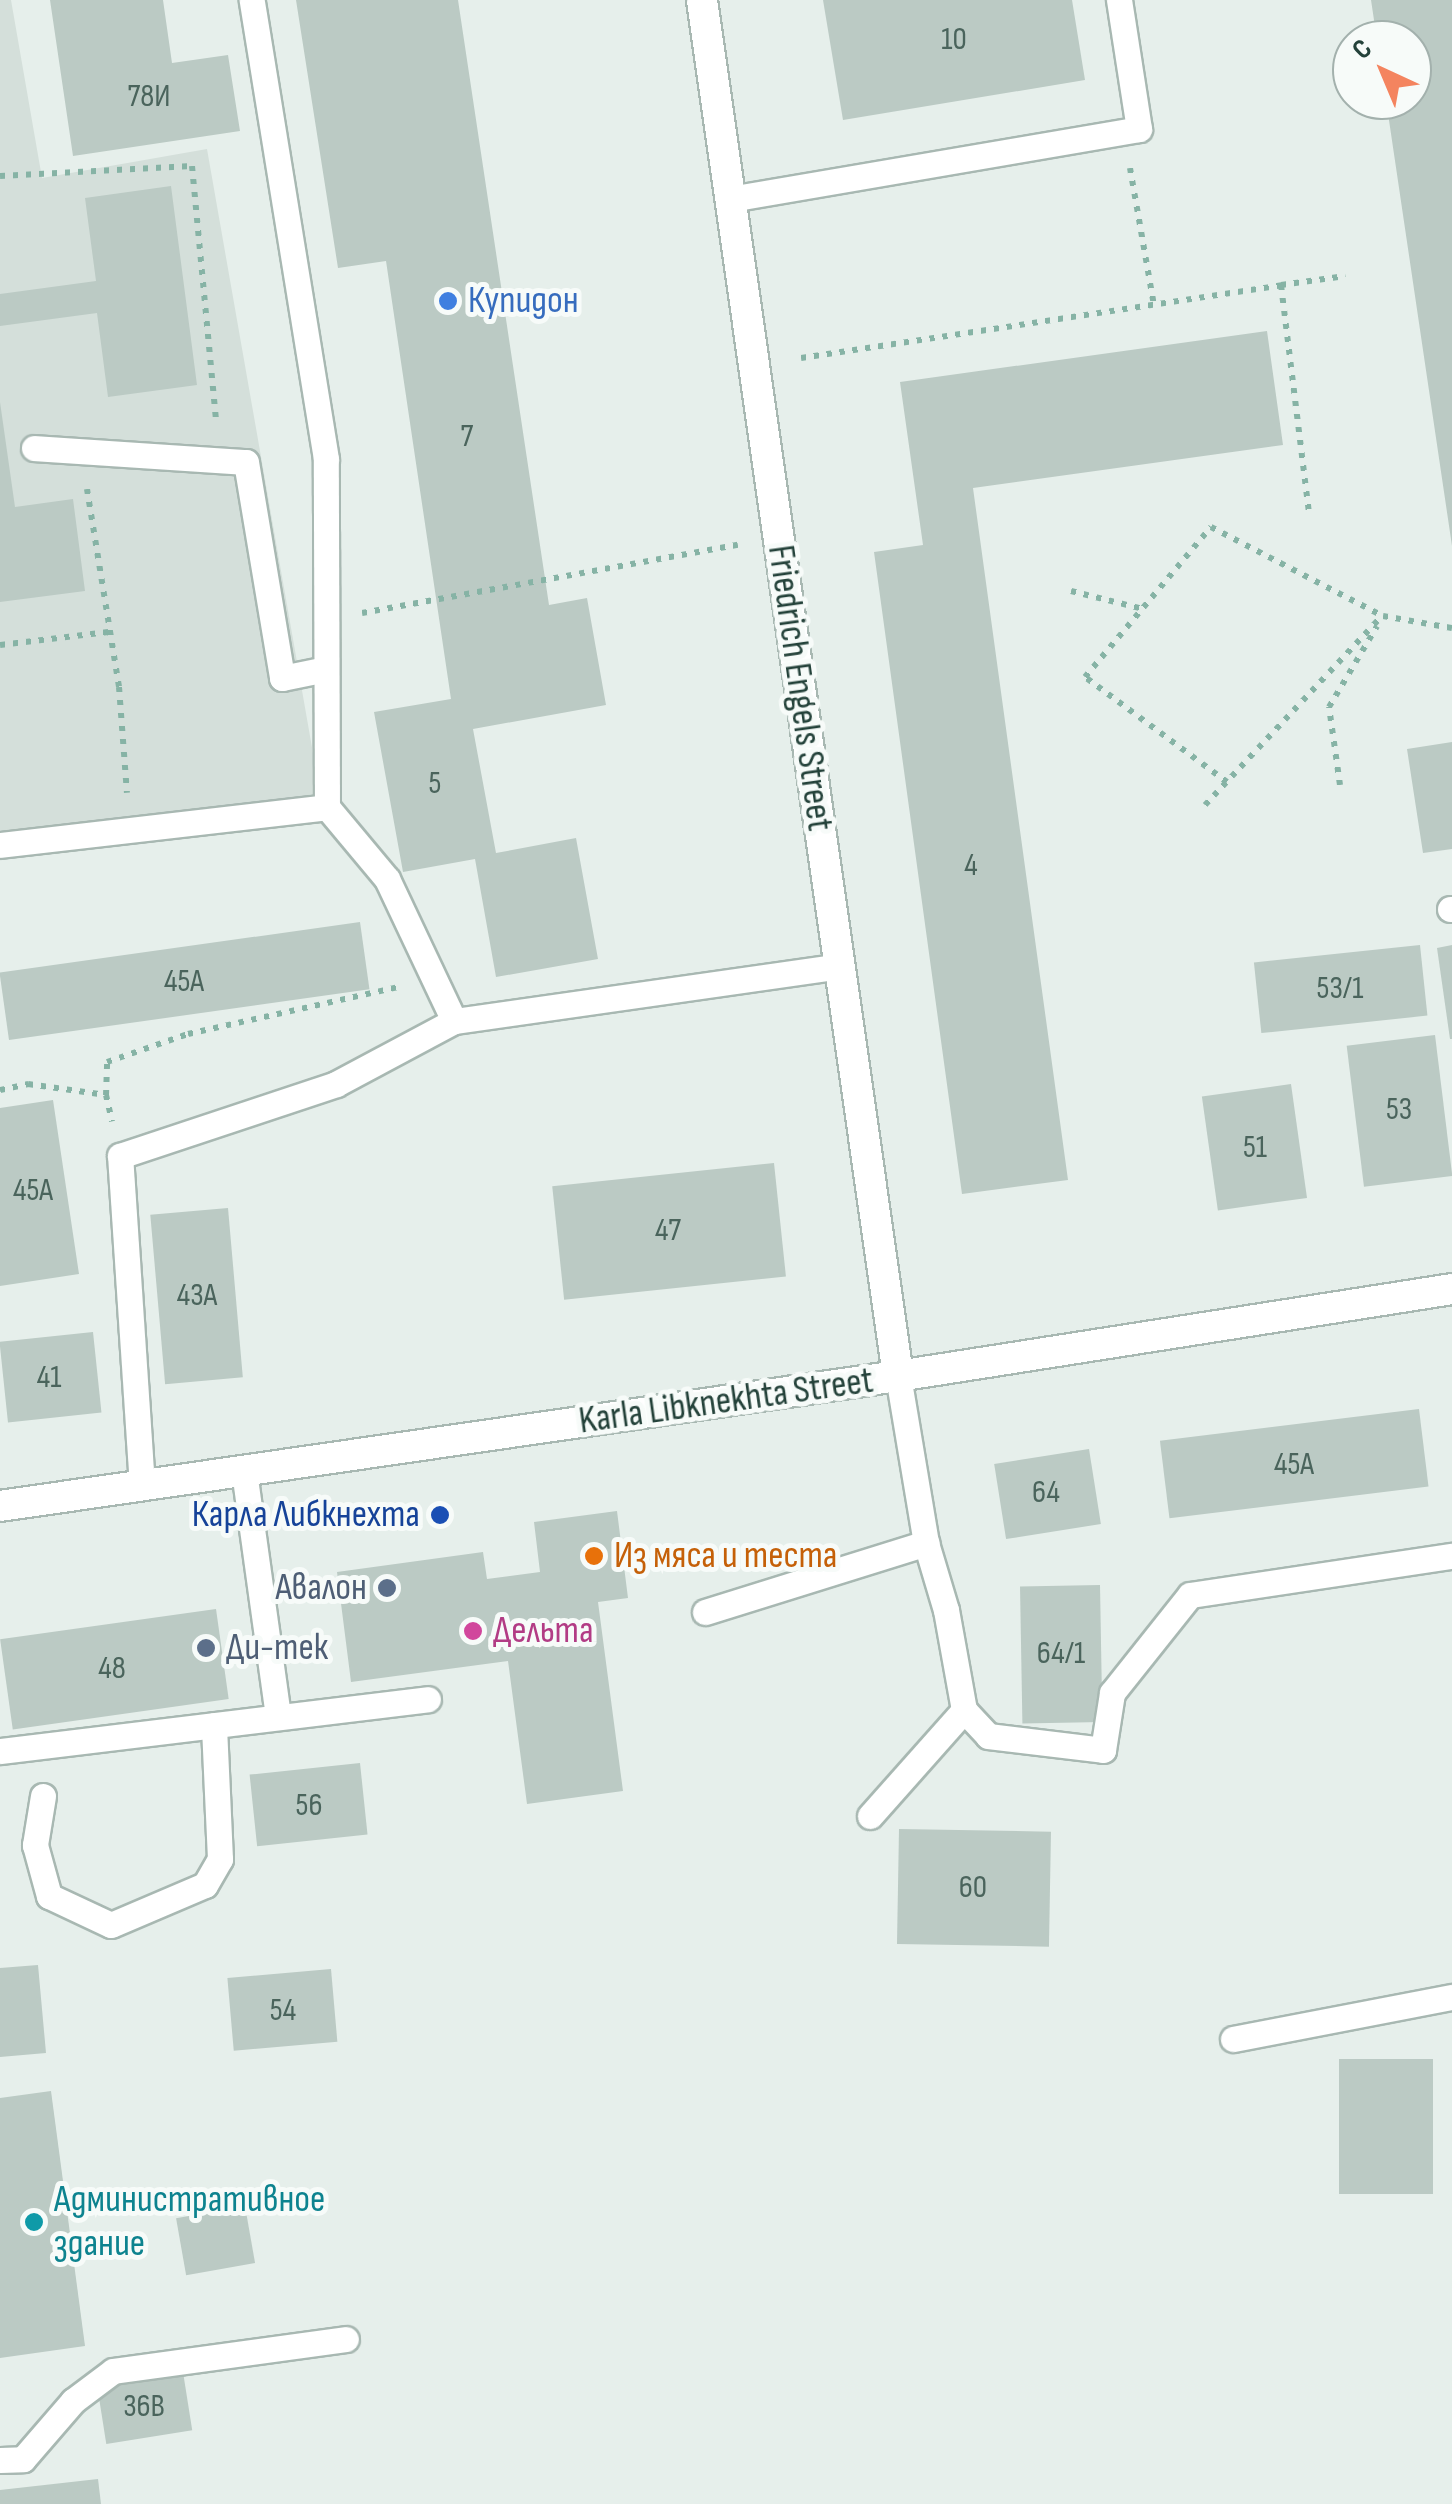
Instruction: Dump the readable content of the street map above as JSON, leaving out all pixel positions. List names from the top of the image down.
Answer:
{
  "streets": {
    "main road": ["Friedrich Engels Street", "Karla Libknekhta Street"]
  },
  "crossings": [
    ["Friedrich Engels Street", "Karla Libknekhta Street"]
  ],
  "places": [
    "Купидон",
    "Карла Либкнехта",
    "Из мяса и теста",
    "Авалон",
    "Дельта",
    "Ди-тек",
    "Административное здание"
  ],
  "house_numbers": [
    "10",
    "78И",
    "7",
    "5",
    "4",
    "45А",
    "53/1",
    "53",
    "51",
    "45А",
    "47",
    "43А",
    "41",
    "45А",
    "64",
    "64/1",
    "48",
    "56",
    "60",
    "54",
    "36В"
  ],
  "north": "top left"
}
